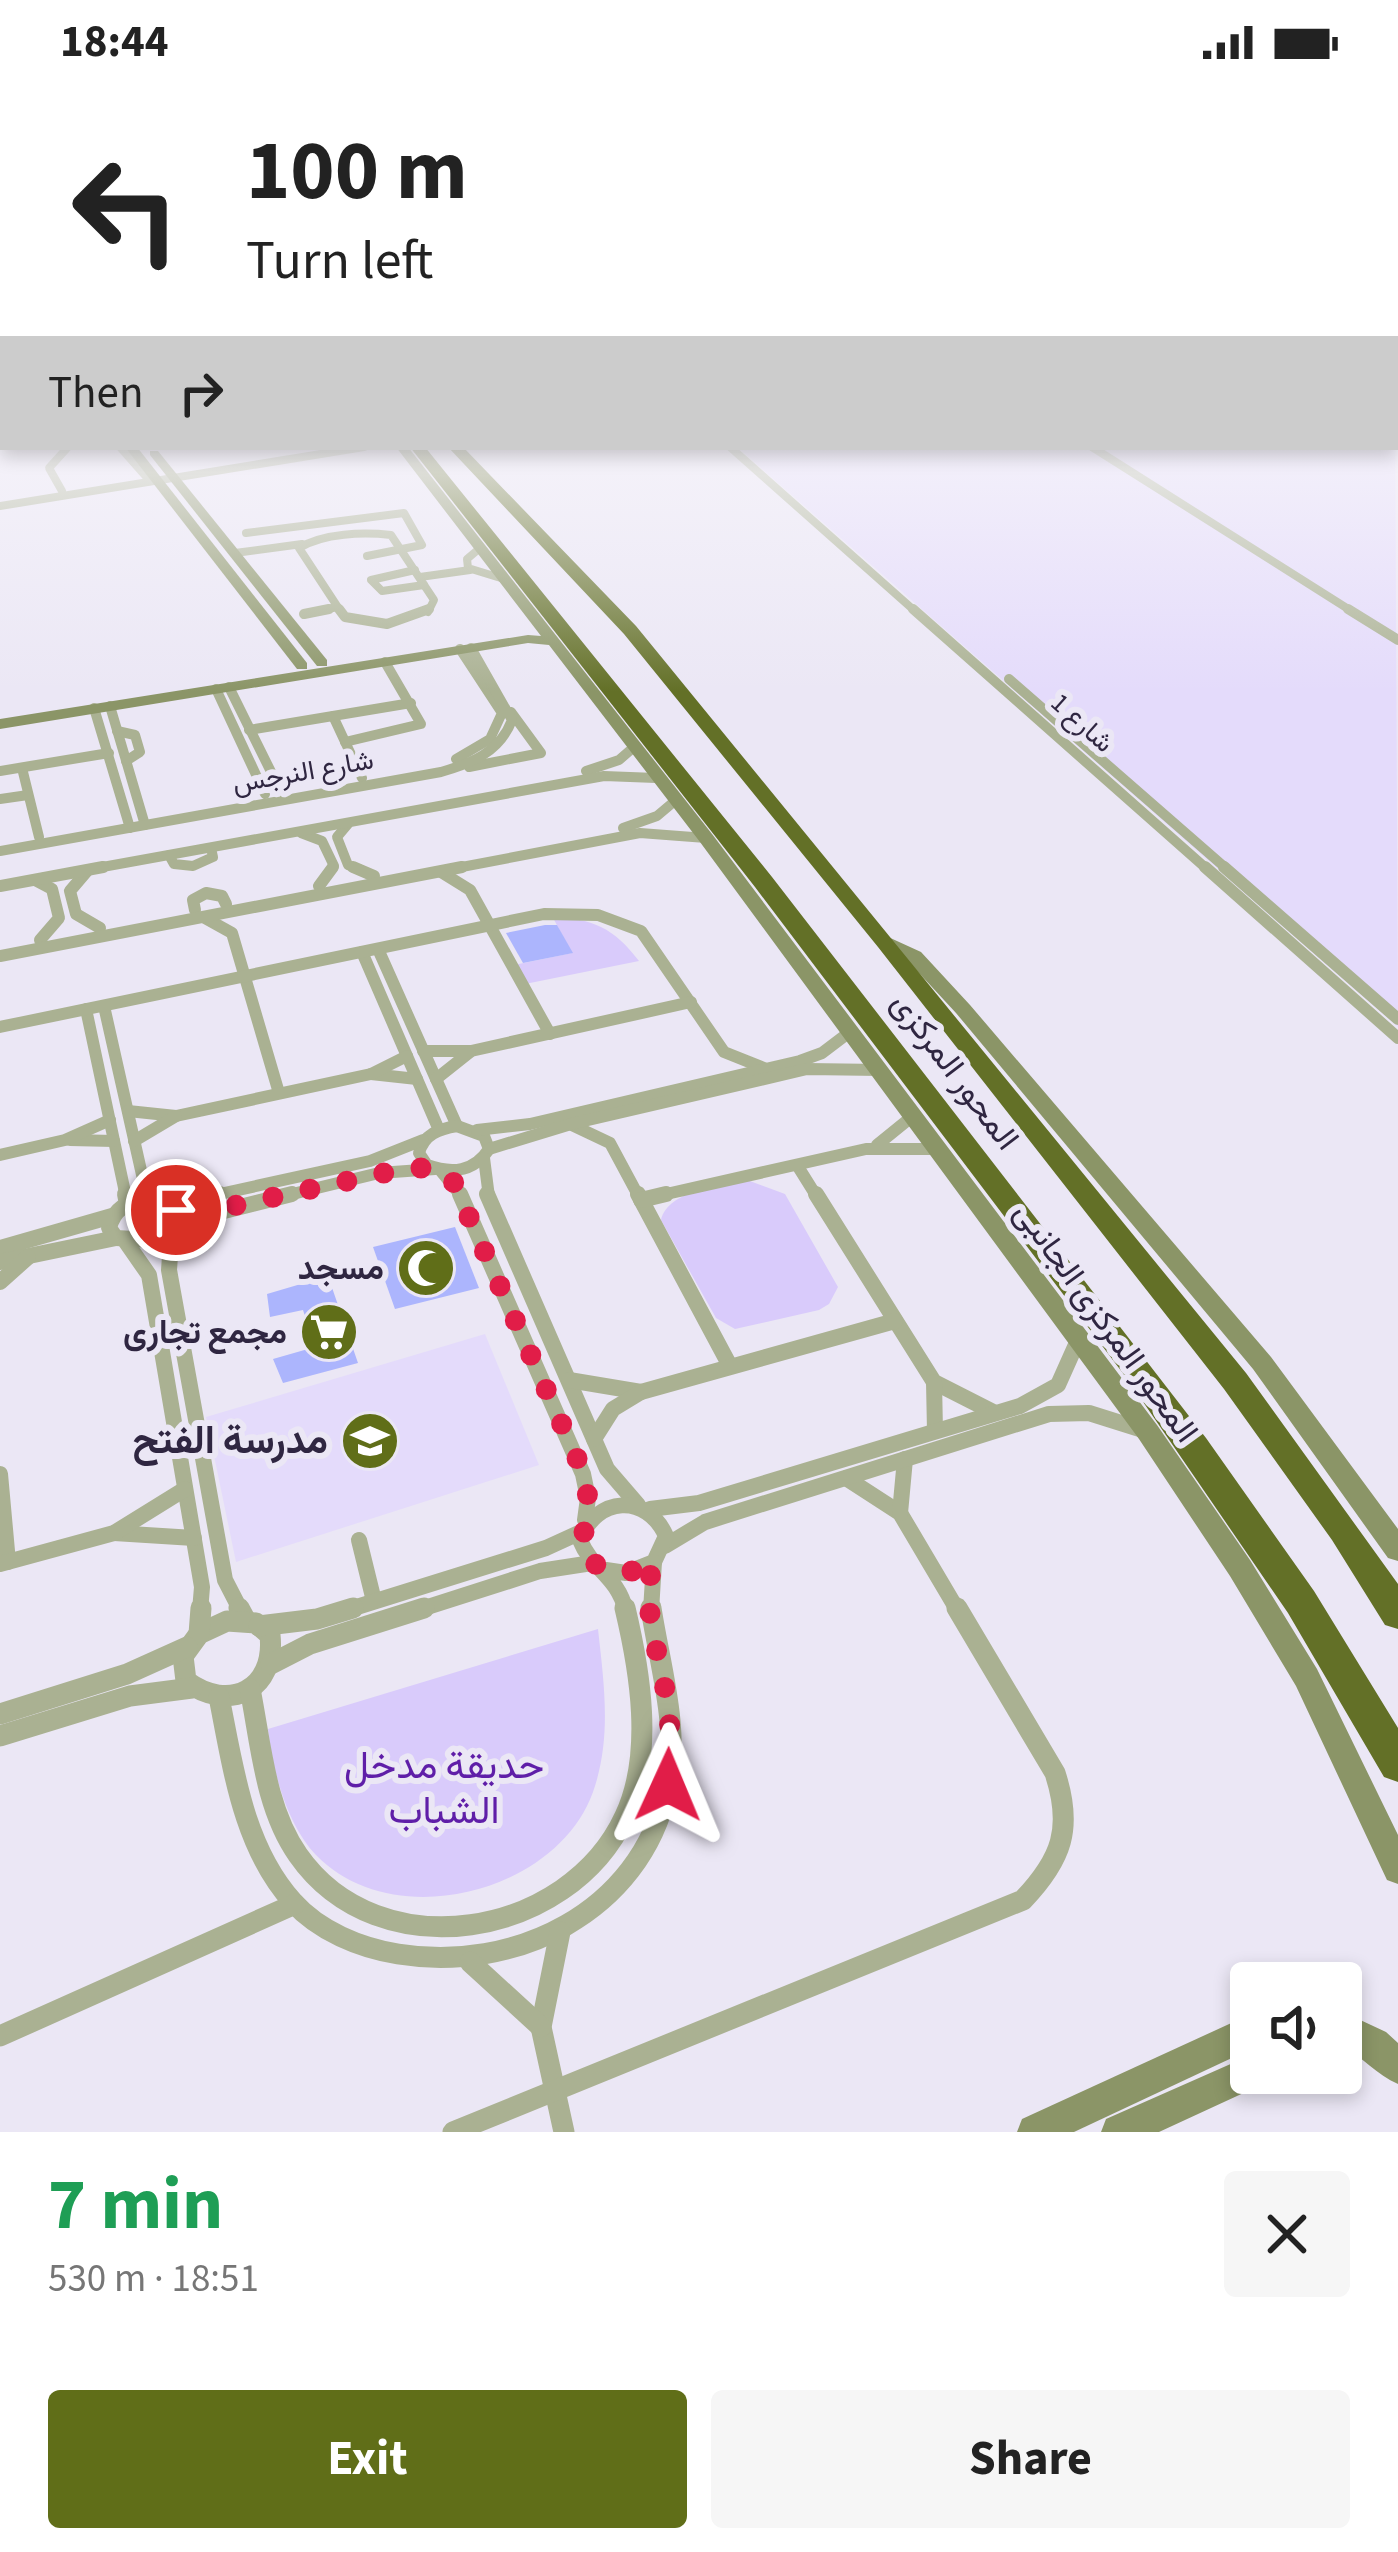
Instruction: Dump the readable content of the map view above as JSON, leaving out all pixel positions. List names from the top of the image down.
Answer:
{
  "streets": {
    "highway": ["المحور المركزى"],
    "main road": ["المحور المركزى الجانبى"],
    "street": ["شارع 1", "شارع النرجس"]
  },
  "crossings": [
    ["المحور المركزى", "المحور المركزى الجانبى"]
  ],
  "parks": ["حديقة مدخل الشباب"],
  "places": {
    "mosque": ["مسجد"],
    "supermarket": ["مجمع تجارى"],
    "school or university": ["مدرسة الفتح"]
  },
  "page": {
    "status": "18:44",
    "turn": ["100 m", "Turn left"],
    "then": "Then",
    "heading": ["7 min", "530 m · 18:51"],
    "buttons": ["Exit", "Share"]
  }
}
